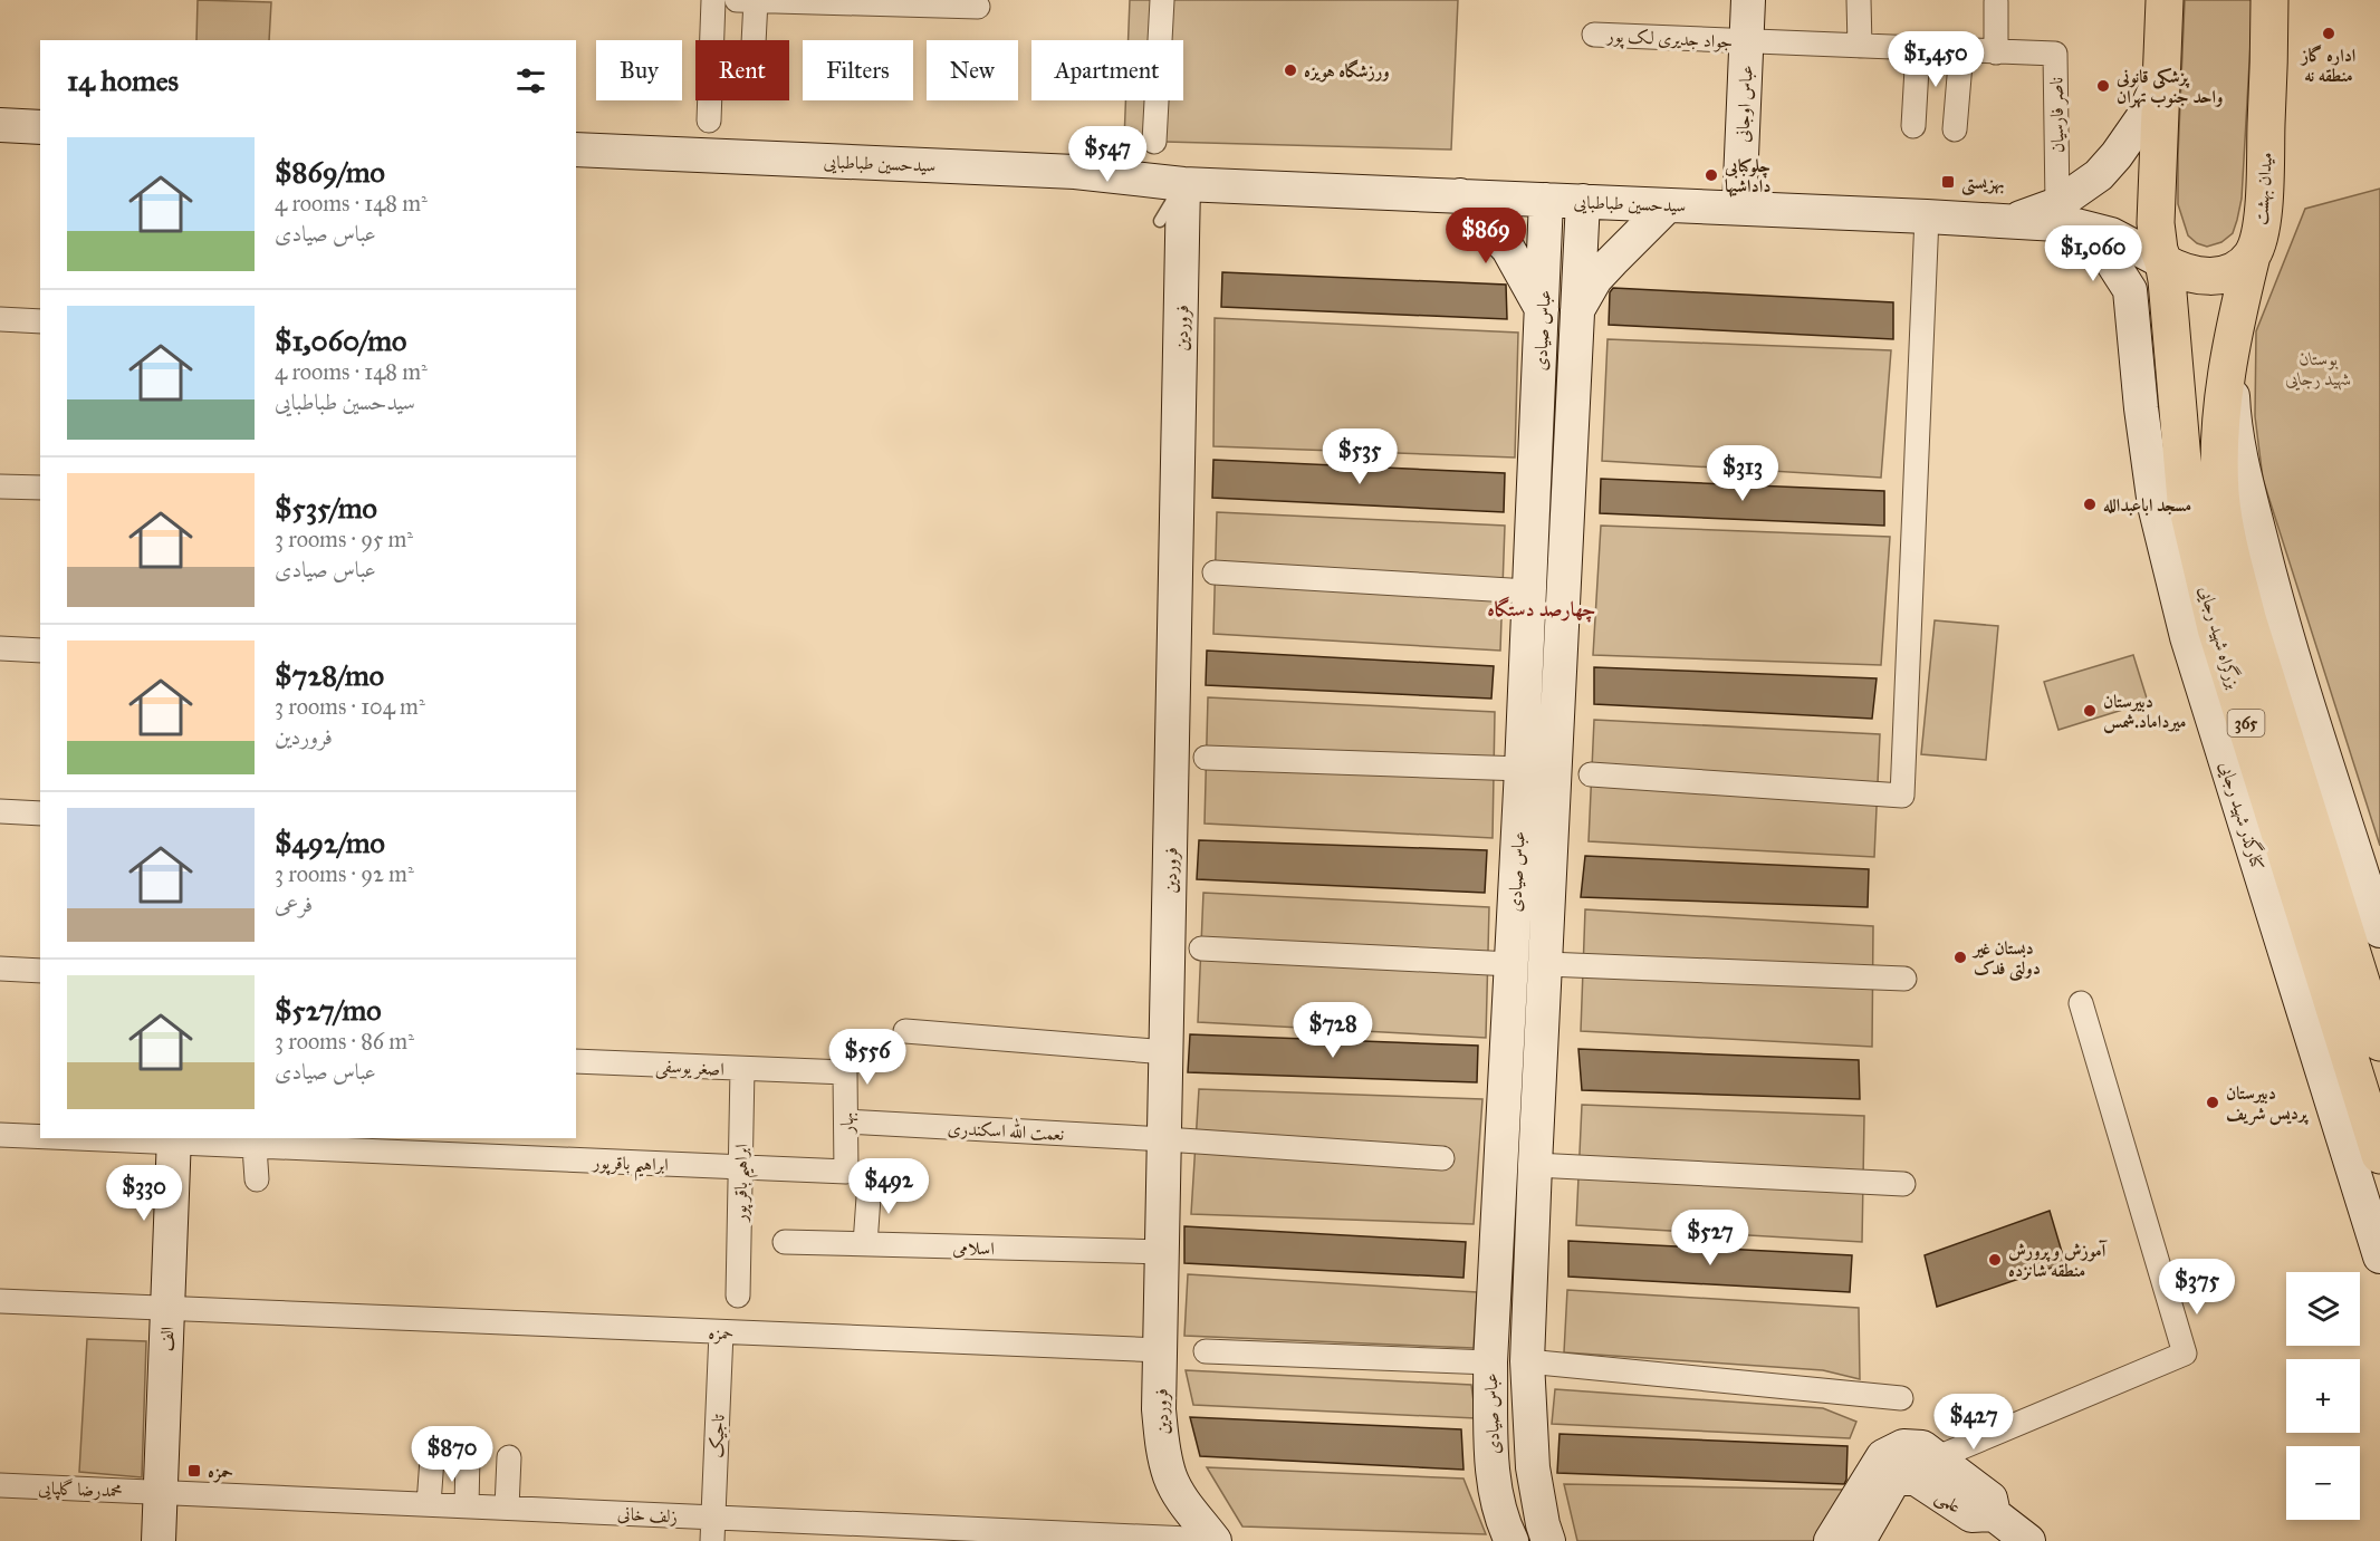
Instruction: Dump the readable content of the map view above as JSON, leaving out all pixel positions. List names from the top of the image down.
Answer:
{
  "streets": {
    "highway": ["میدان بهشت", "بزرگراه شهید رجایی", "365"],
    "street": [
      "جواد جدیری لک پور",
      "عباس اوجانی",
      "ناصر فارسیان",
      "سیدحسین طباطبایی",
      "فروردین",
      "عباس صیادی",
      "کنارگذر شهید رجایی",
      "اصغر یوسفی",
      "بهار",
      "نعمت الله اسکندری",
      "ابراهیم باقرپور",
      "ابراهیم باقر پور",
      "اسلامی",
      "حمزه",
      "الف",
      "تاجیک",
      "محمدرضا گلپایی",
      "علمی",
      "زلف خانی"
    ]
  },
  "crossings": [
    ["جواد جدیری لک پور", "عباس اوجانی"],
    ["جواد جدیری لک پور", "ناصر فارسیان"],
    ["عباس اوجانی", "ناصر فارسیان"],
    ["عباس اوجانی", "سیدحسین طباطبایی"],
    ["ناصر فارسیان", "سیدحسین طباطبایی"],
    ["ناصر فارسیان", "کنارگذر شهید رجایی"],
    ["سیدحسین طباطبایی", "فروردین"],
    ["سیدحسین طباطبایی", "عباس صیادی"],
    ["سیدحسین طباطبایی", "کنارگذر شهید رجایی"],
    ["میدان بهشت", "بزرگراه شهید رجایی"],
    ["فروردین", "نعمت الله اسکندری"],
    ["فروردین", "اسلامی"],
    ["فروردین", "حمزه"],
    ["فروردین", "زلف خانی"],
    ["بزرگراه شهید رجایی", "365"],
    ["اصغر یوسفی", "بهار"],
    ["اصغر یوسفی", "ابراهیم باقر پور"],
    ["بهار", "نعمت الله اسکندری"],
    ["بهار", "ابراهیم باقرپور"],
    ["ابراهیم باقرپور", "ابراهیم باقر پور"],
    ["ابراهیم باقرپور", "الف"],
    ["حمزه", "الف"],
    ["حمزه", "تاجیک"],
    ["الف", "محمدرضا گلپایی"],
    ["الف", "زلف خانی"],
    ["تاجیک", "زلف خانی"],
    ["محمدرضا گلپایی", "زلف خانی"]
  ],
  "districts": ["چهارصد دستگاه"],
  "parks": ["بوستان شهید رجایی"],
  "places": {
    "other": [
      "اداره گاز منطقه نه",
      "ورزشگاه هویزه",
      "پزشکی قانونی واحد جنوب تهران",
      "چلوکبابی داداشیها",
      "مسجد اباعبدالله",
      "دبیرستان میرداماد.شمس",
      "دبستان غیر دولتی فدک",
      "دبیرستان پردیس شریف",
      "آموزش و پرورش منطقه شانزده"
    ],
    "transit": ["بهزیستی", "حمزه"]
  },
  "page": {
    "price": [
      "$1,450",
      "$547",
      "$869",
      "$1,060",
      "$535",
      "$313",
      "$728",
      "$556",
      "$492",
      "$330",
      "$527",
      "$375",
      "$427",
      "$870"
    ],
    "chip": [
      "Buy",
      "Rent",
      "Filters",
      "New",
      "Apartment"
    ],
    "heading": "14 homes",
    "list": [
      {
        "name": "$869/mo",
        "note": "4 rooms · 148 m² · عباس صیادی"
      },
      {
        "name": "$1,060/mo",
        "note": "4 rooms · 148 m² · سیدحسین طباطبایی"
      },
      {
        "name": "$535/mo",
        "note": "3 rooms · 95 m² · عباس صیادی"
      },
      {
        "name": "$728/mo",
        "note": "3 rooms · 104 m² · فروردین"
      },
      {
        "name": "$492/mo",
        "note": "3 rooms · 92 m² · فرعی"
      },
      {
        "name": "$527/mo",
        "note": "3 rooms · 86 m² · عباس صیادی"
      }
    ],
    "map_buttons": ["+", "−"]
  }
}
